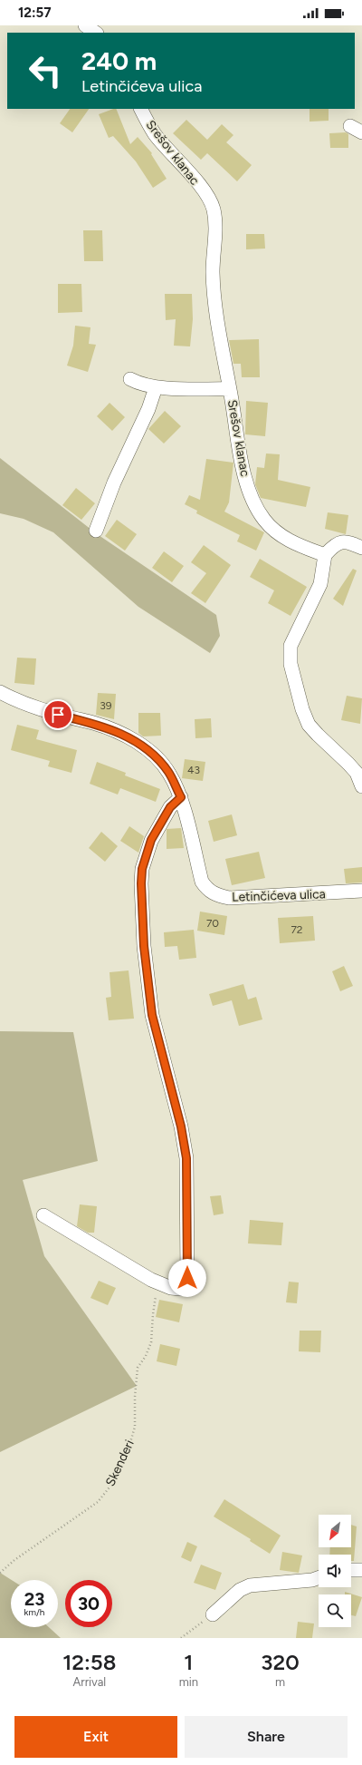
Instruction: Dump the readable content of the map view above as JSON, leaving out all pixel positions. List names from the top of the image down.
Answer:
{
  "streets": {
    "street": ["Srešov klanac", "Letinčićeva ulica"],
    "path": ["Skenderi"]
  },
  "house_numbers": [
    "39",
    "43",
    "70",
    "72"
  ],
  "north": "bottom left",
  "page": {
    "status": "12:57",
    "turn": ["240 m", "Letinčićeva ulica"],
    "speed": "23 km/h",
    "limit": "30",
    "eta": [
      "12:58",
      "Arrival",
      "1",
      "min",
      "320",
      "m"
    ],
    "buttons": ["Exit", "Share"]
  }
}
